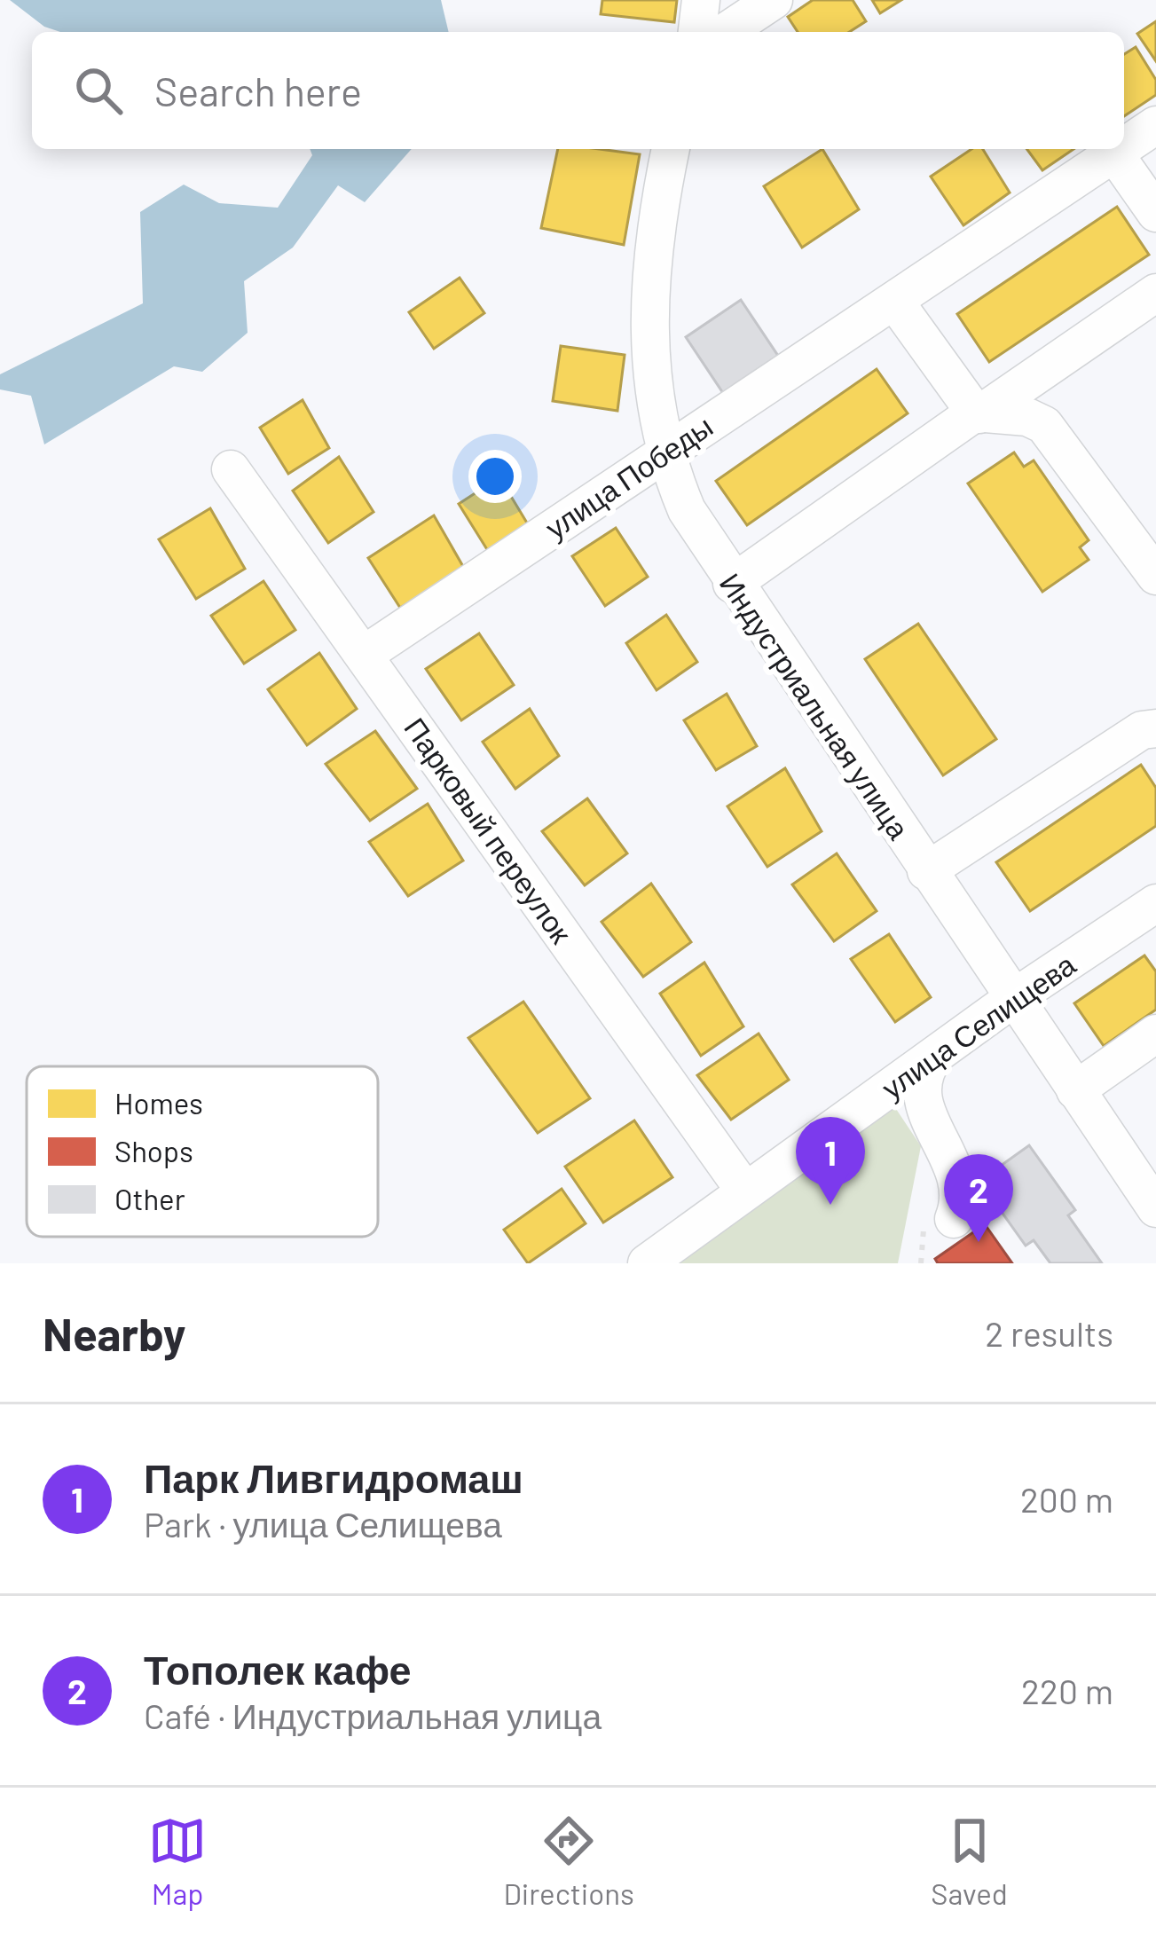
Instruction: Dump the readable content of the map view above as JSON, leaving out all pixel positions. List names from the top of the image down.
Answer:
{
  "streets": {
    "street": [
      "улица Победы",
      "Индустриальная улица",
      "Парковый переулок",
      "улица Селищева"
    ]
  },
  "crossings": [
    ["улица Победы", "Индустриальная улица"],
    ["улица Победы", "Парковый переулок"],
    ["Индустриальная улица", "улица Селищева"],
    ["Парковый переулок", "улица Селищева"]
  ],
  "legend": ["Homes", "Shops", "Other"],
  "page": {
    "search": "Search here",
    "pins": ["1", "2"],
    "heading": ["Nearby", "2 results"],
    "list": [
      {
        "mark": "1",
        "name": "Парк Ливгидромаш",
        "note": "Park · улица Селищева",
        "value": "200 m"
      },
      {
        "mark": "2",
        "name": "Тополек кафе",
        "note": "Café · Индустриальная улица",
        "value": "220 m"
      }
    ],
    "nav": ["Map", "Directions", "Saved"]
  }
}
